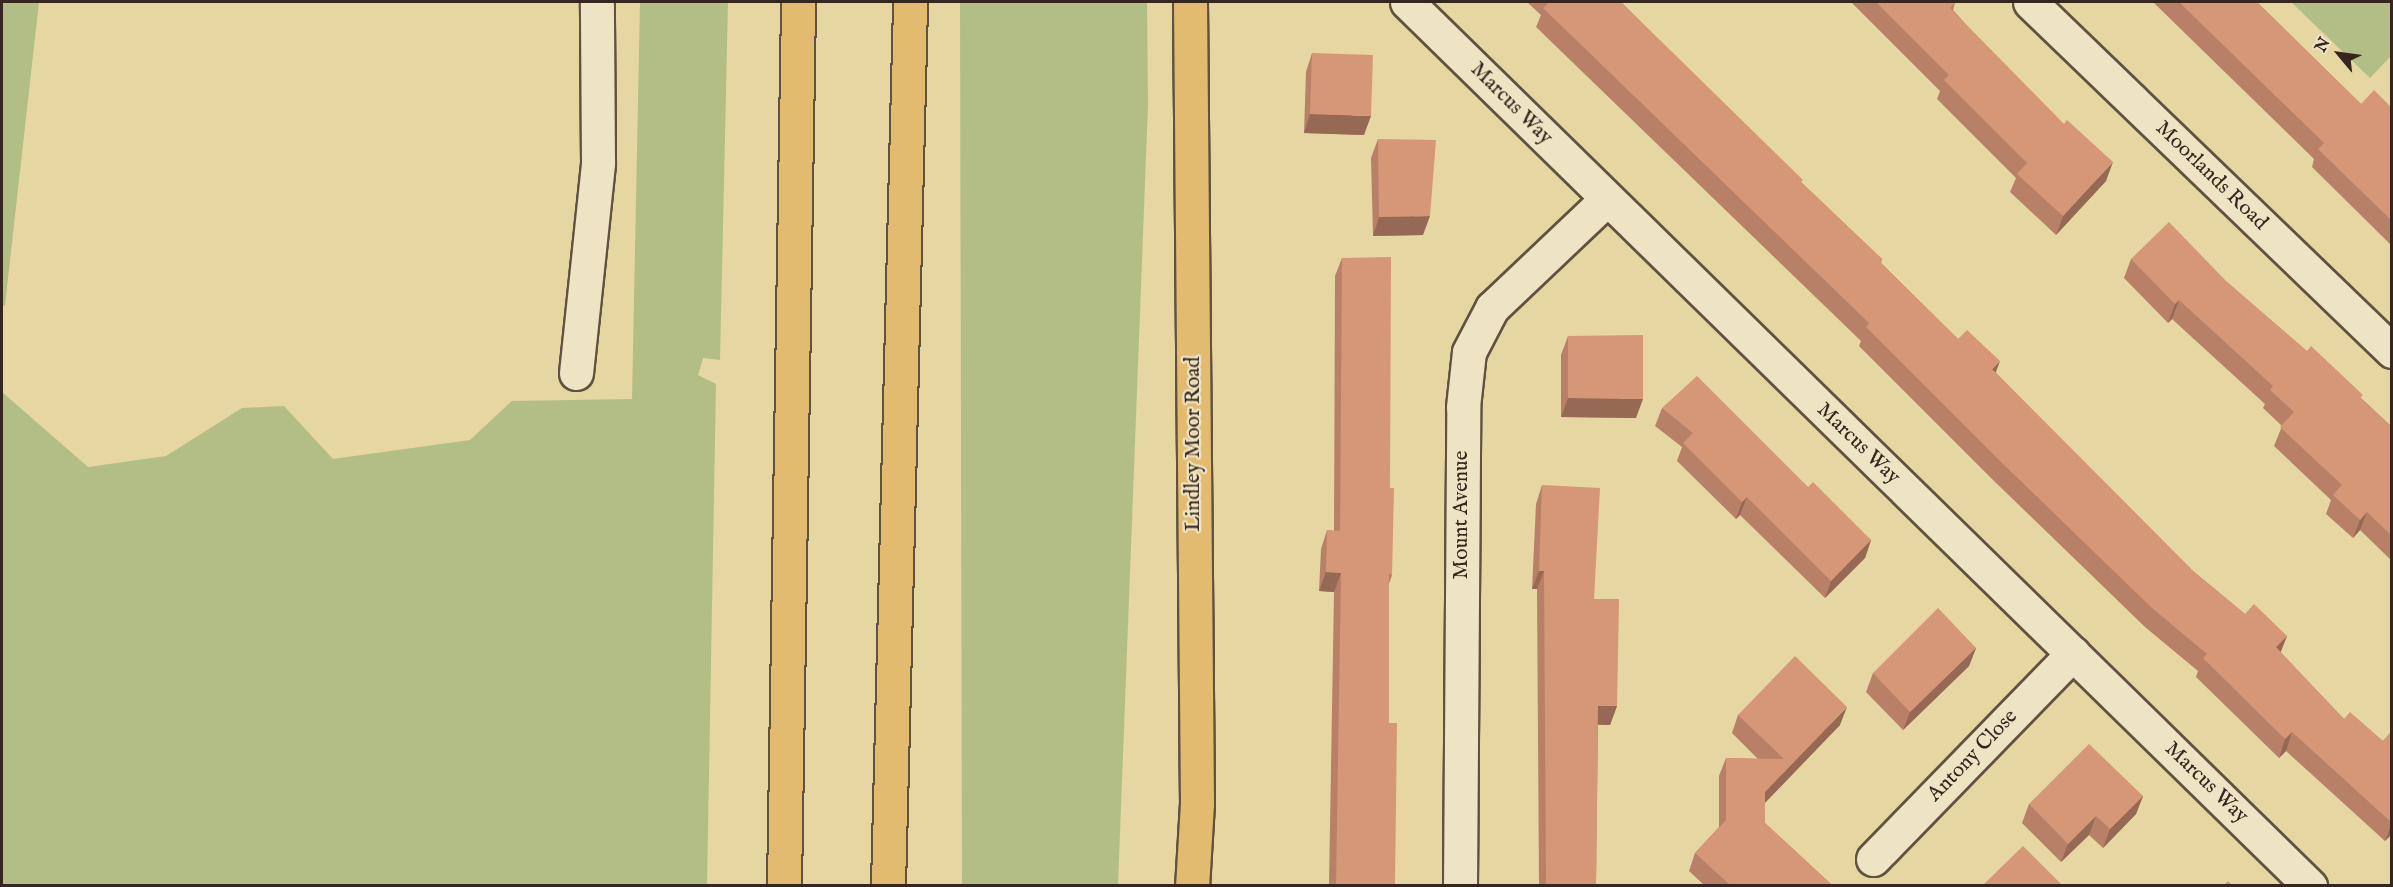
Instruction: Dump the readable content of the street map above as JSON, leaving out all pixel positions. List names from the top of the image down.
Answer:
{
  "streets": {
    "main road": ["Lindley Moor Road"],
    "street": [
      "Marcus Way",
      "Moorlands Road",
      "Mount Avenue",
      "Antony Close"
    ]
  },
  "crossings": [
    ["Marcus Way", "Mount Avenue"],
    ["Marcus Way", "Antony Close"]
  ],
  "north": "top left"
}
